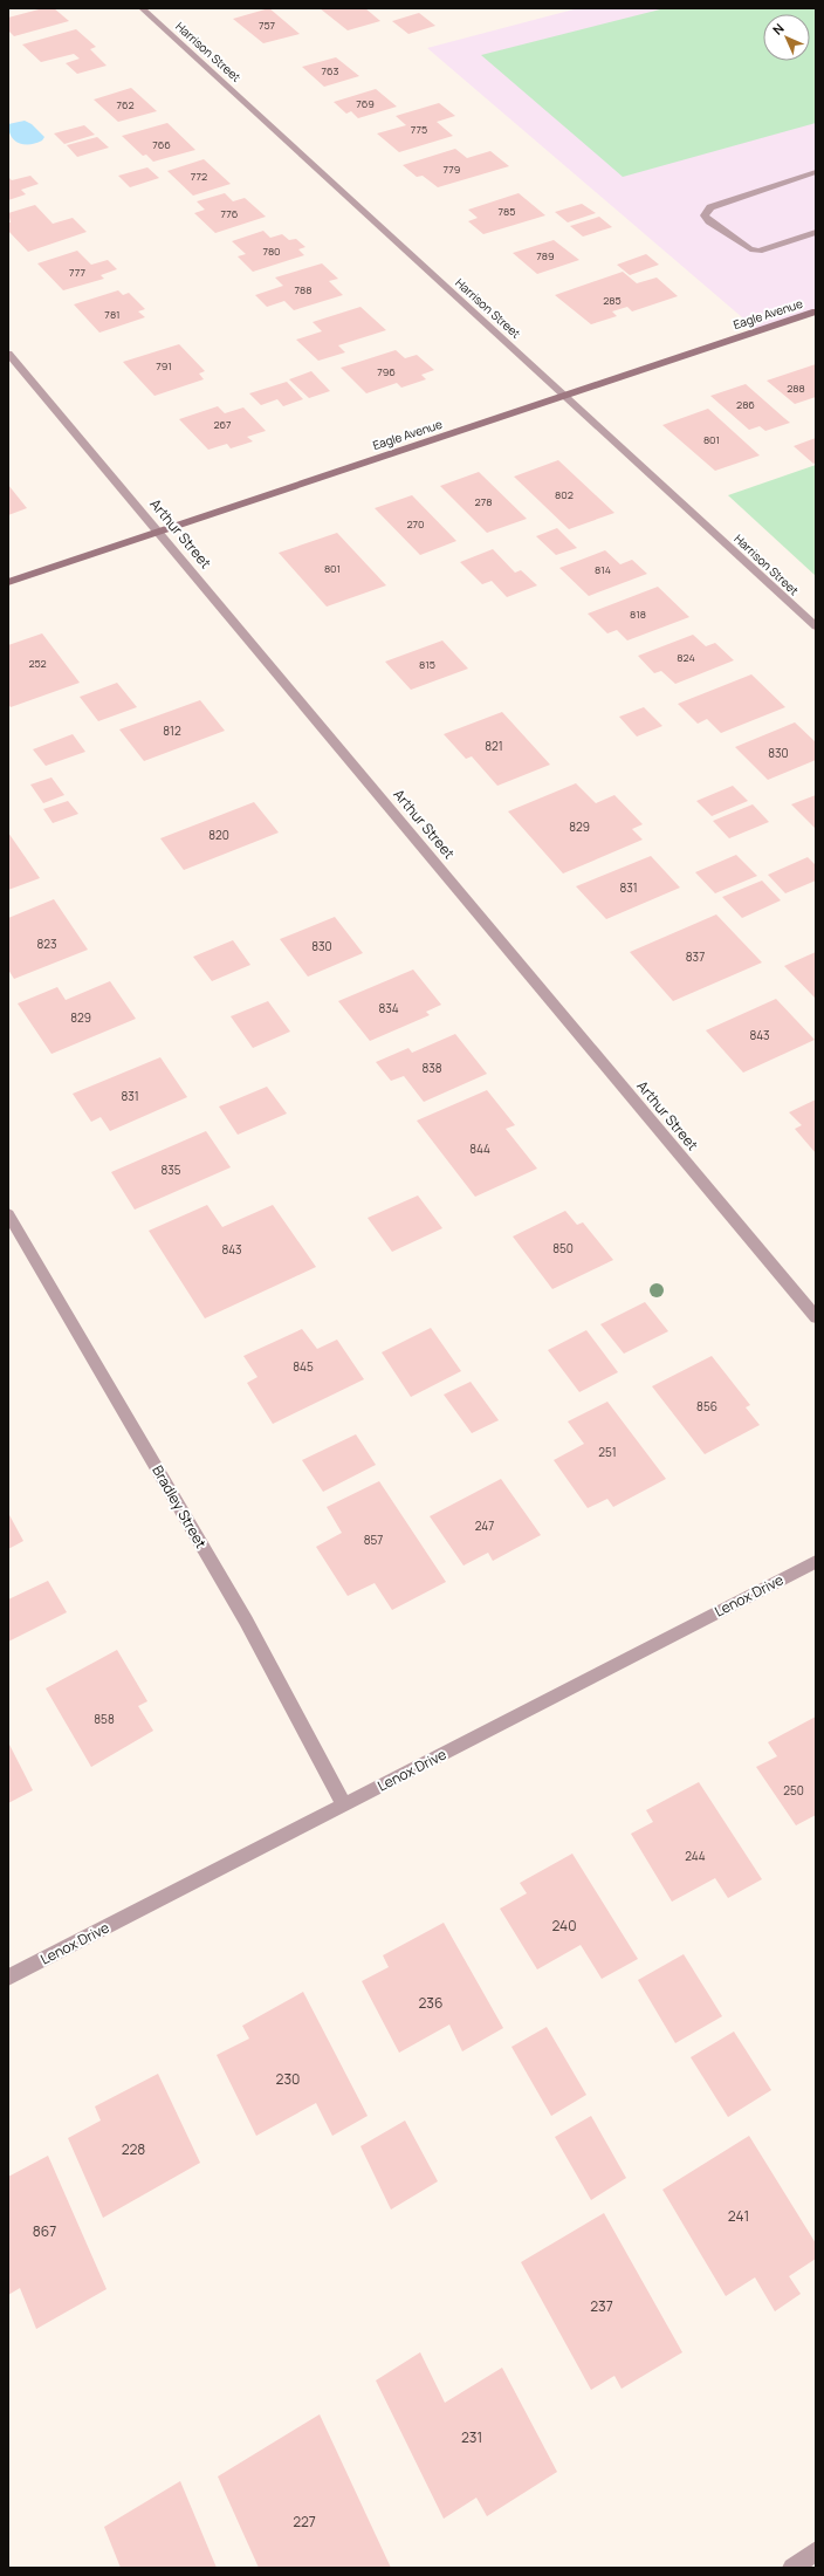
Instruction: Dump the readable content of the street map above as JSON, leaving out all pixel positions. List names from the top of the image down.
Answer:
{
  "streets": {
    "street": [
      "Harrison Street",
      "Eagle Avenue",
      "Arthur Street",
      "Bradley Street",
      "Lenox Drive"
    ]
  },
  "crossings": [
    ["Harrison Street", "Eagle Avenue"],
    ["Eagle Avenue", "Arthur Street"],
    ["Bradley Street", "Lenox Drive"]
  ],
  "house_numbers": [
    "757",
    "763",
    "769",
    "762",
    "775",
    "766",
    "779",
    "772",
    "785",
    "776",
    "780",
    "789",
    "777",
    "788",
    "285",
    "781",
    "791",
    "796",
    "288",
    "286",
    "267",
    "801",
    "802",
    "278",
    "270",
    "801",
    "814",
    "818",
    "824",
    "252",
    "815",
    "812",
    "821",
    "830",
    "829",
    "820",
    "831",
    "823",
    "830",
    "837",
    "834",
    "829",
    "843",
    "838",
    "831",
    "844",
    "835",
    "850",
    "843",
    "845",
    "856",
    "251",
    "247",
    "857",
    "858",
    "250",
    "244",
    "240",
    "236",
    "230",
    "228",
    "241",
    "867",
    "237",
    "231",
    "227"
  ],
  "north": "top left"
}
